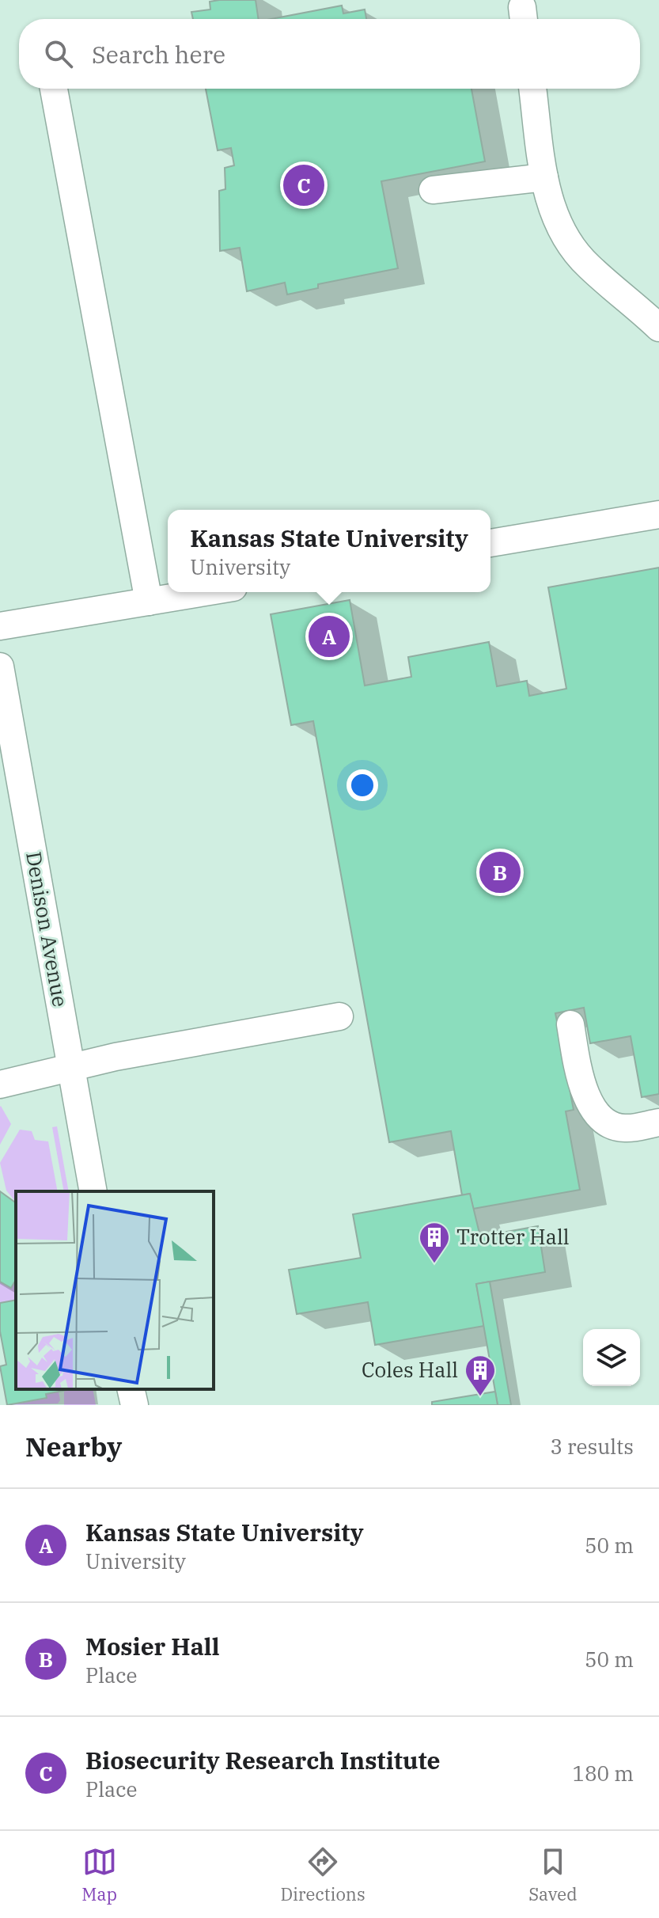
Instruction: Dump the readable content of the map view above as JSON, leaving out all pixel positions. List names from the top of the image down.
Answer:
{
  "streets": {
    "street": ["Denison Avenue"]
  },
  "places": {
    "building": ["Trotter Hall", "Coles Hall"]
  },
  "page": {
    "search": "Search here",
    "pins": ["C", "A", "B"],
    "popup": ["Kansas State University", "University"],
    "heading": ["Nearby", "3 results"],
    "list": [
      {
        "mark": "A",
        "name": "Kansas State University",
        "note": "University",
        "value": "50 m"
      },
      {
        "mark": "B",
        "name": "Mosier Hall",
        "note": "Place",
        "value": "50 m"
      },
      {
        "mark": "C",
        "name": "Biosecurity Research Institute",
        "note": "Place",
        "value": "180 m"
      }
    ],
    "nav": ["Map", "Directions", "Saved"]
  }
}
